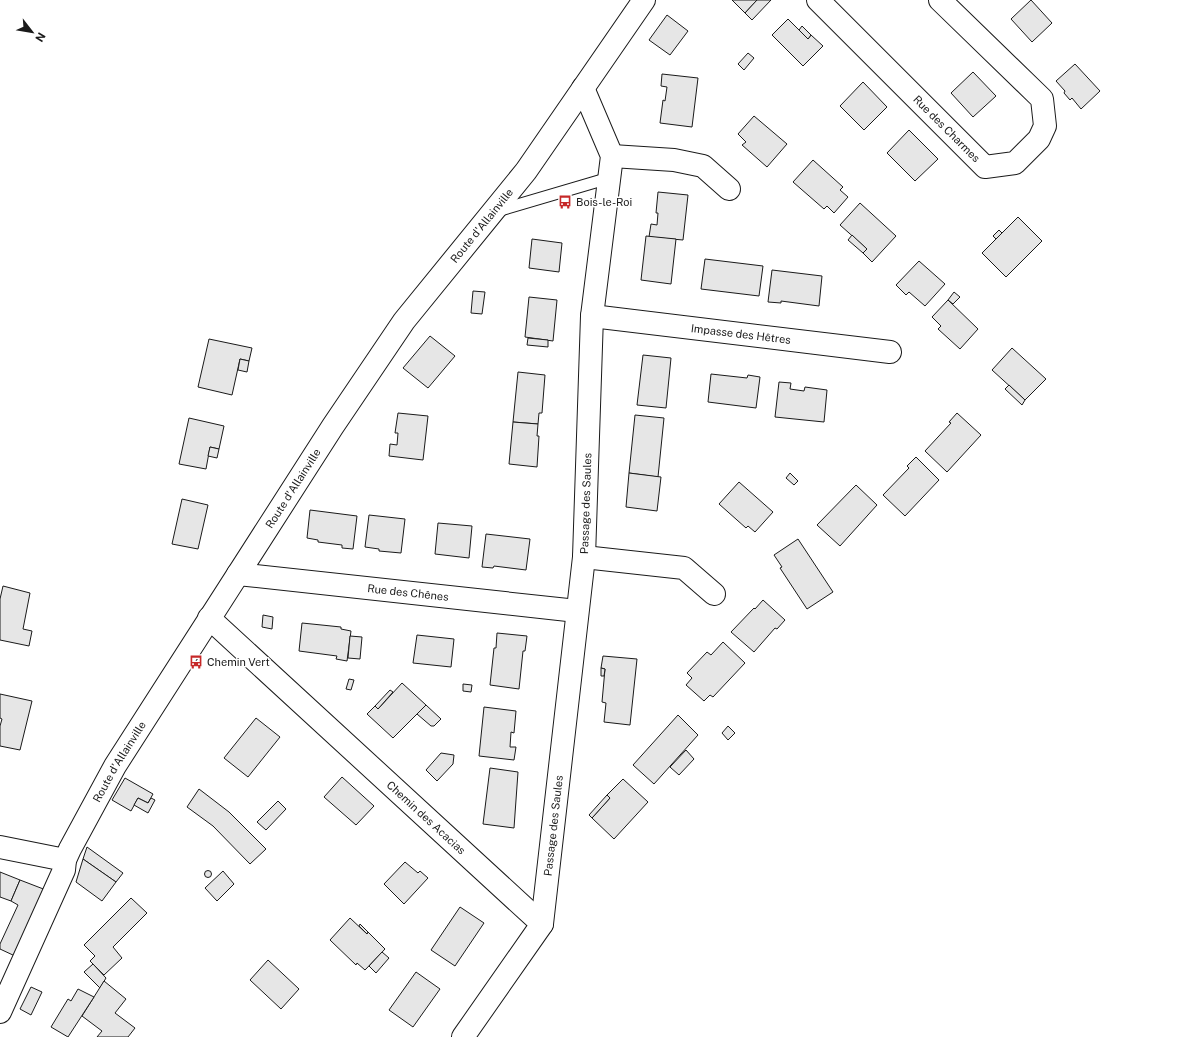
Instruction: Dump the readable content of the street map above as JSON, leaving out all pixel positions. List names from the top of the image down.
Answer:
{
  "streets": {
    "street": [
      "Rue des Charmes",
      "Route d'Allainville",
      "Impasse des Hêtres",
      "Passage des Saules",
      "Rue des Chênes",
      "Chemin des Acacias"
    ]
  },
  "crossings": [
    ["Route d'Allainville", "Rue des Chênes"],
    ["Route d'Allainville", "Chemin des Acacias"],
    ["Impasse des Hêtres", "Passage des Saules"],
    ["Passage des Saules", "Rue des Chênes"],
    ["Passage des Saules", "Chemin des Acacias"]
  ],
  "places": {
    "bus stop": ["Bois-le-Roi", "Chemin Vert"]
  },
  "north": "bottom right"
}
